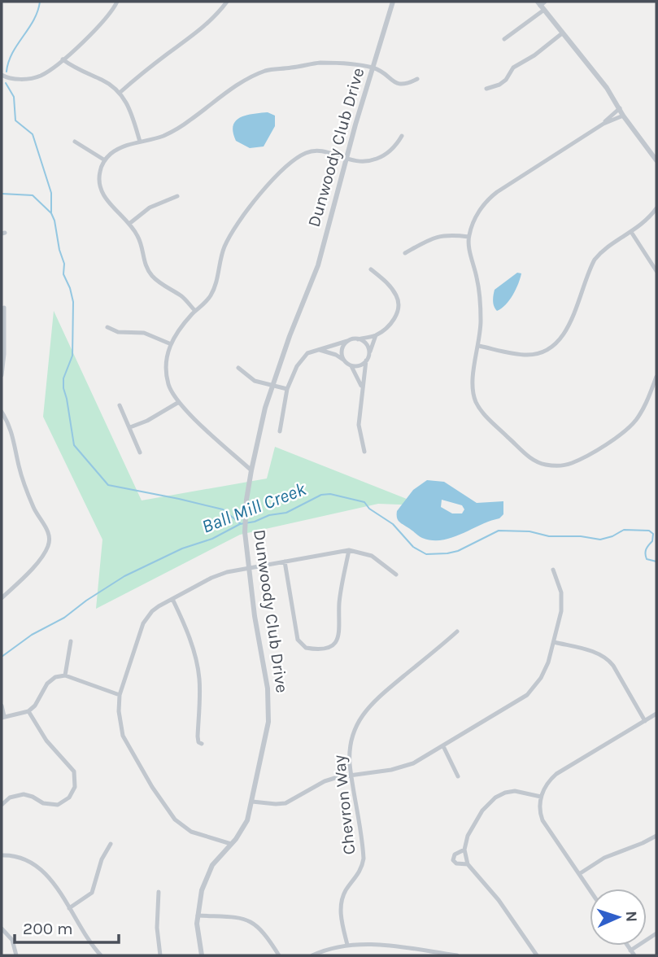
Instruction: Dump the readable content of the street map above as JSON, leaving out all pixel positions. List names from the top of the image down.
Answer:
{
  "streets": {
    "street": ["Dunwoody Club Drive", "Chevron Way"]
  },
  "water": ["Ball Mill Creek"],
  "scale_bar": "200 m",
  "north": "right"
}
